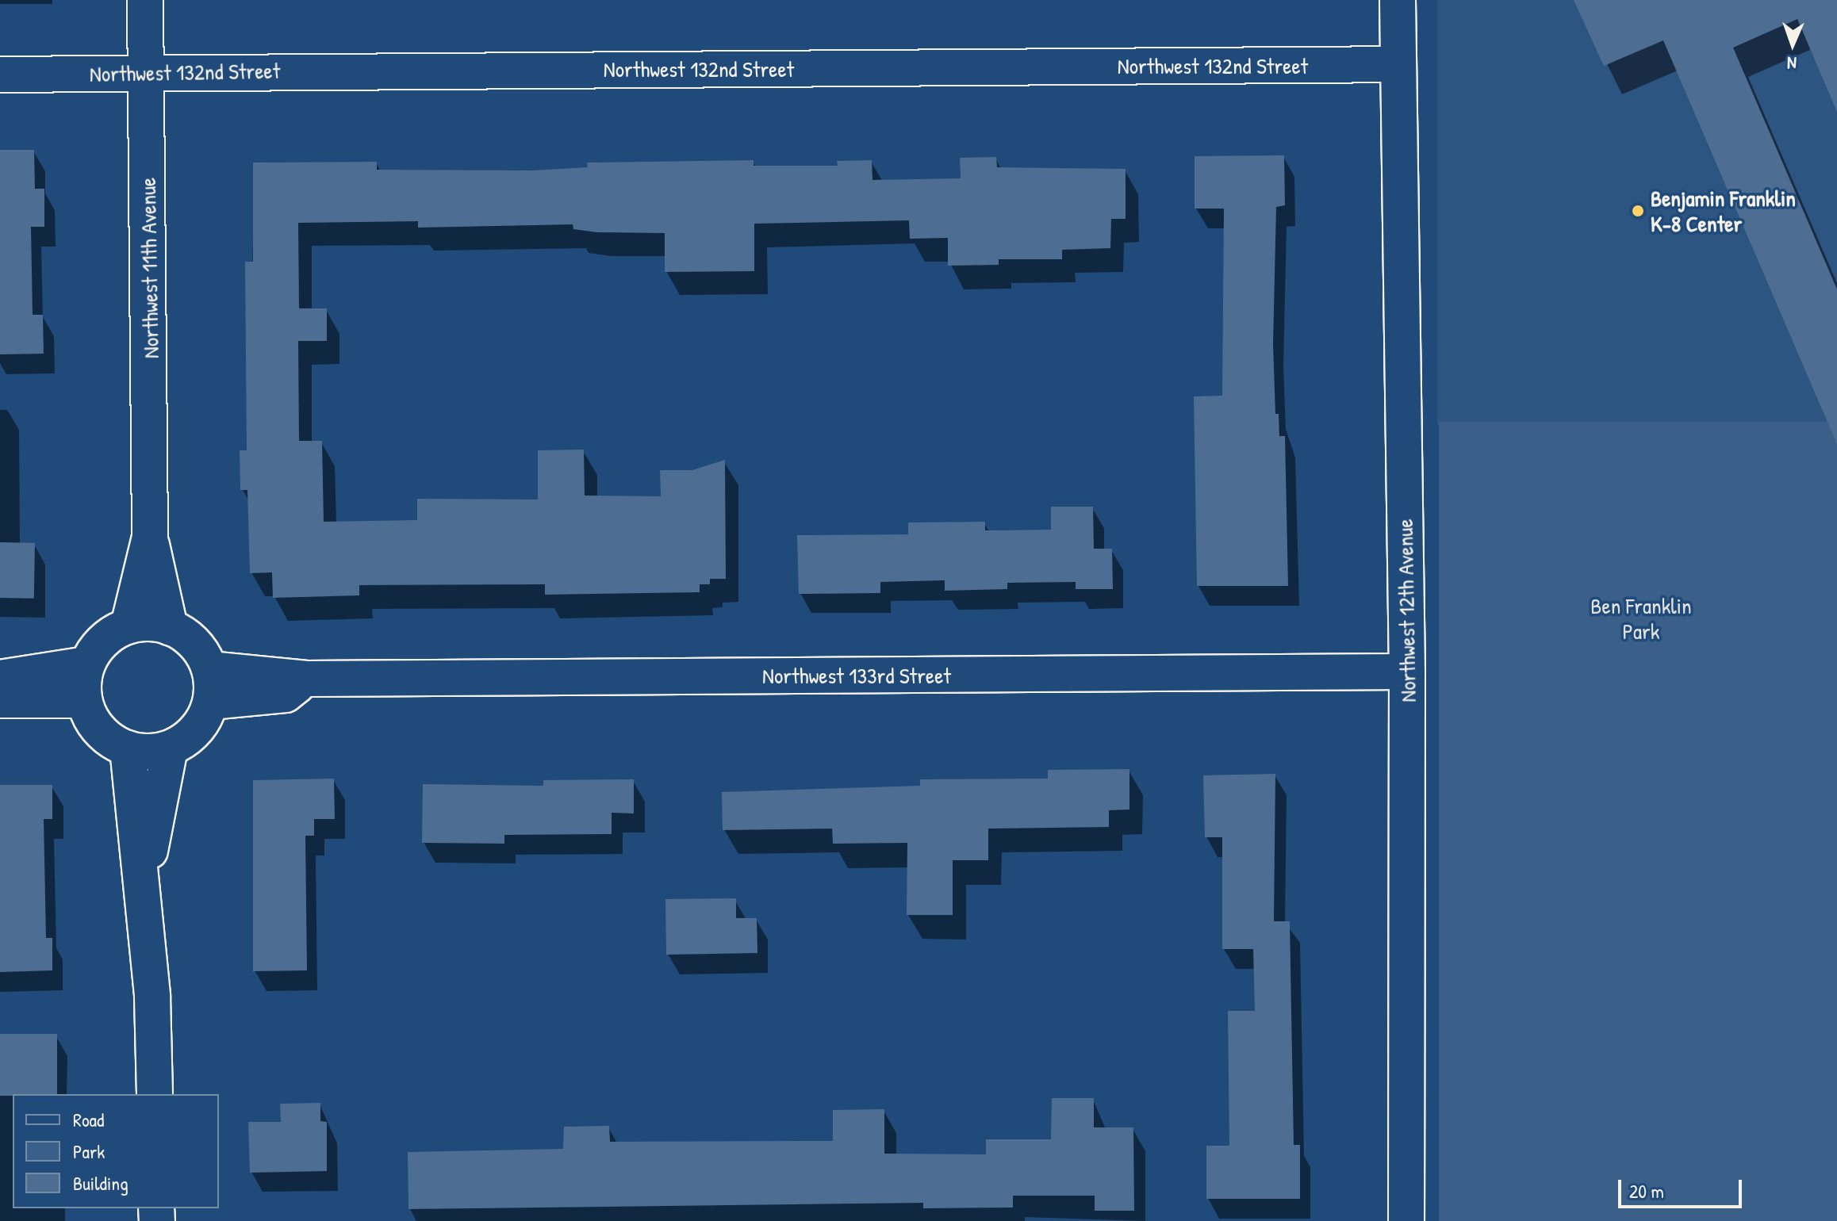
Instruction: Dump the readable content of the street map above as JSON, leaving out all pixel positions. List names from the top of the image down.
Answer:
{
  "streets": {
    "street": [
      "Northwest 132nd Street",
      "Northwest 11th Avenue",
      "Northwest 12th Avenue",
      "Northwest 133rd Street"
    ]
  },
  "crossings": [
    ["Northwest 132nd Street", "Northwest 11th Avenue"],
    ["Northwest 132nd Street", "Northwest 12th Avenue"],
    ["Northwest 11th Avenue", "Northwest 133rd Street"],
    ["Northwest 12th Avenue", "Northwest 133rd Street"]
  ],
  "parks": ["Ben Franklin Park"],
  "places": ["Benjamin Franklin K-8 Center"],
  "legend": ["Road", "Park", "Building"],
  "scale_bar": "20 m",
  "north": "bottom"
}
